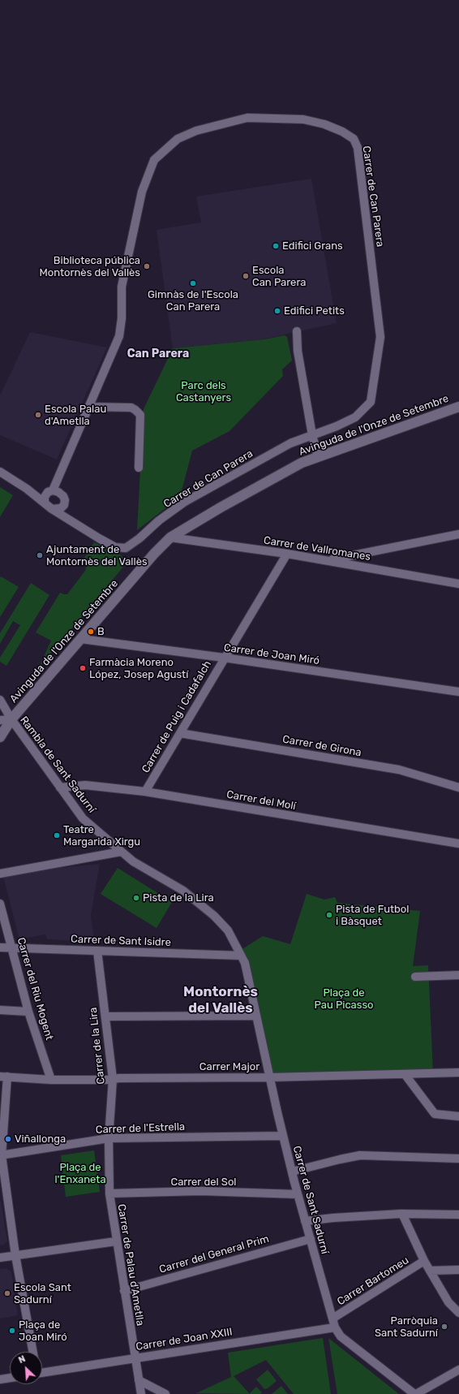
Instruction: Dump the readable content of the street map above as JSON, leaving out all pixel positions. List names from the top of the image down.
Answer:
{
  "streets": {
    "street": [
      "Carrer de Can Parera",
      "Avinguda de l'Onze de Setembre",
      "Carrer de Vallromanes",
      "Carrer de Joan Miró",
      "Carrer de Puig i Cadafalch",
      "Carrer de Girona",
      "Rambla de Sant Sadurní",
      "Carrer del Molí",
      "Carrer de Sant Isidre",
      "Carrer del Riu Mogent",
      "Carrer de la Lira",
      "Carrer Major",
      "Carrer de l'Estrella",
      "Carrer del Sol",
      "Carrer de Sant Sadurní",
      "Carrer del General Prim",
      "Carrer de Palau d'Ametlla",
      "Carrer Bartomeu",
      "Carrer de Joan XXIII"
    ]
  },
  "crossings": [
    ["Avinguda de l'Onze de Setembre", "Carrer de Vallromanes"],
    ["Avinguda de l'Onze de Setembre", "Carrer de Joan Miró"],
    ["Avinguda de l'Onze de Setembre", "Rambla de Sant Sadurní"],
    ["Carrer de Vallromanes", "Carrer de Puig i Cadafalch"],
    ["Carrer de Joan Miró", "Carrer de Puig i Cadafalch"],
    ["Carrer de Puig i Cadafalch", "Carrer de Girona"],
    ["Carrer de Puig i Cadafalch", "Carrer del Molí"],
    ["Rambla de Sant Sadurní", "Carrer del Molí"],
    ["Rambla de Sant Sadurní", "Carrer de Sant Isidre"],
    ["Rambla de Sant Sadurní", "Carrer Major"],
    ["Rambla de Sant Sadurní", "Carrer de Sant Sadurní"],
    ["Carrer de Sant Isidre", "Carrer del Riu Mogent"],
    ["Carrer de Sant Isidre", "Carrer de la Lira"],
    ["Carrer del Riu Mogent", "Carrer Major"],
    ["Carrer de la Lira", "Carrer Major"],
    ["Carrer de la Lira", "Carrer de l'Estrella"],
    ["Carrer de la Lira", "Carrer de Palau d'Ametlla"],
    ["Carrer Major", "Carrer de Sant Sadurní"],
    ["Carrer de l'Estrella", "Carrer de Sant Sadurní"],
    ["Carrer de l'Estrella", "Carrer de Palau d'Ametlla"],
    ["Carrer del Sol", "Carrer de Sant Sadurní"],
    ["Carrer del Sol", "Carrer de Palau d'Ametlla"],
    ["Carrer de Sant Sadurní", "Carrer del General Prim"],
    ["Carrer de Sant Sadurní", "Carrer Bartomeu"],
    ["Carrer de Sant Sadurní", "Carrer de Joan XXIII"],
    ["Carrer del General Prim", "Carrer de Palau d'Ametlla"],
    ["Carrer de Palau d'Ametlla", "Carrer de Joan XXIII"]
  ],
  "districts": ["Can Parera", "Montornès del Vallès"],
  "parks": ["Parc dels Castanyers", "Plaça de Pau Picasso", "Plaça de l'Enxaneta"],
  "places": [
    "Edifici Grans",
    "Biblioteca pública Montornès del Vallès",
    "Escola Can Parera",
    "Gimnàs de l'Escola Can Parera",
    "Edifici Petits",
    "Escola Palau d'Ametlla",
    "Ajuntament de Montornès del Vallès",
    "B",
    "Farmàcia Moreno López, Josep Agustí",
    "Teatre Margarida Xirgu",
    "Pista de la Lira",
    "Pista de Futbol i Bàsquet",
    "Viñallonga",
    "Escola Sant Sadurní",
    "Parròquia Sant Sadurní",
    "Plaça de Joan Miró"
  ],
  "north": "top left"
}
